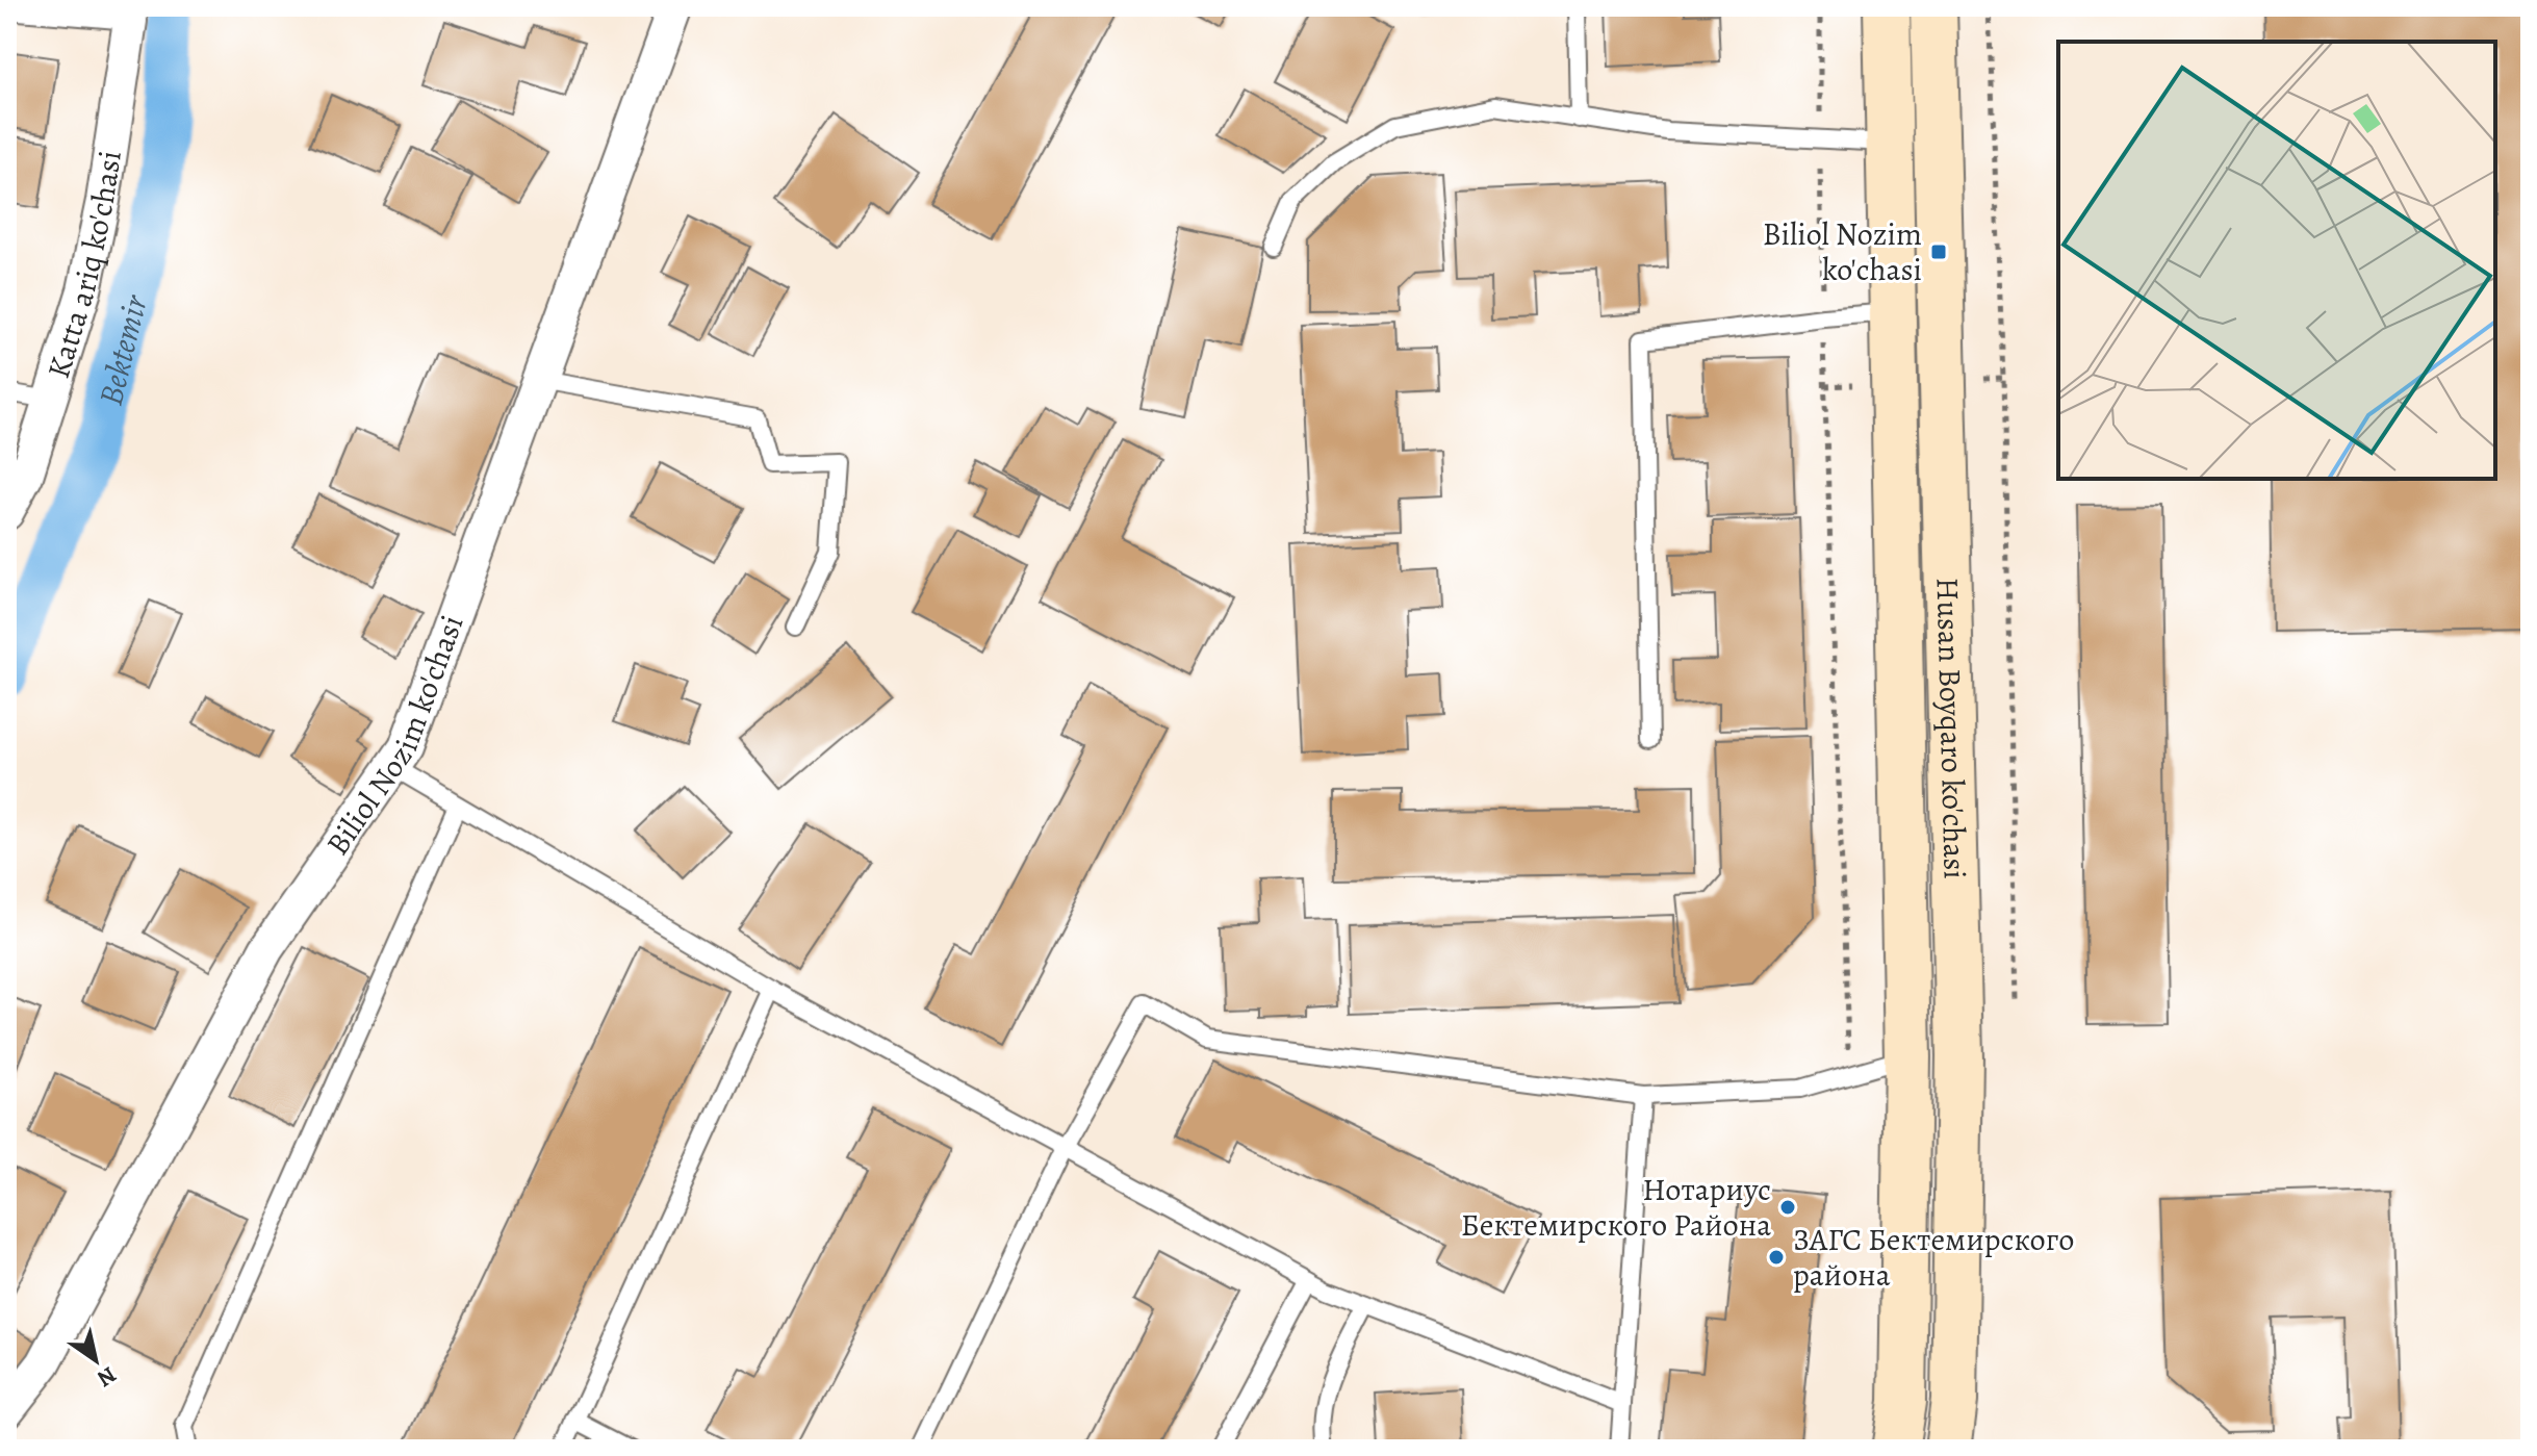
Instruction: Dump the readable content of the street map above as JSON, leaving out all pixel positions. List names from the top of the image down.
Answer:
{
  "streets": {
    "main road": ["Husan Boyqaro ko'chasi"],
    "street": ["Katta ariq ko'chasi", "Biliol Nozim ko'chasi"]
  },
  "water": ["Bektemir"],
  "places": {
    "transit": ["Biliol Nozim ko'chasi"],
    "other": ["Нотариус Бектемирского Района", "ЗАГС Бектемирского района"]
  },
  "north": "bottom right"
}
